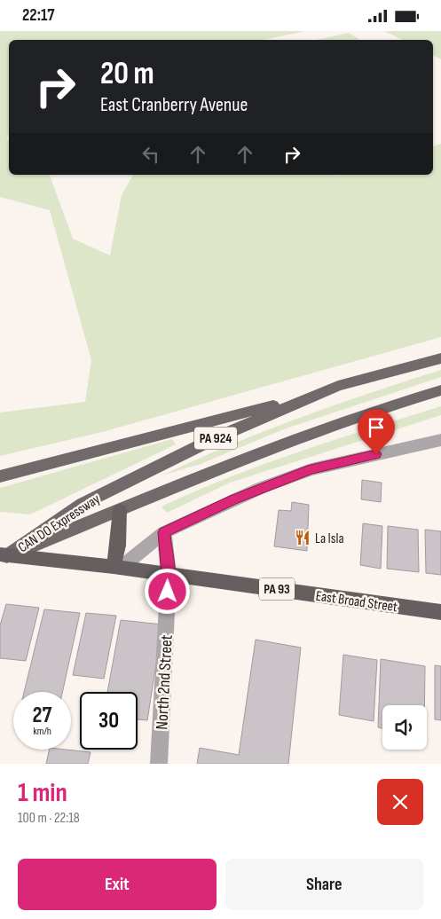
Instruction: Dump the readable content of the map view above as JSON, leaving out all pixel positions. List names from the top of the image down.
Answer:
{
  "streets": {
    "highway": ["PA 93", "East Broad Street"],
    "main road": ["PA 924", "CAN DO Expressway"],
    "street": ["North 2nd Street"]
  },
  "crossings": [
    ["CAN DO Expressway", "East Broad Street"],
    ["East Broad Street", "North 2nd Street"]
  ],
  "places": {
    "restaurant": ["La Isla"]
  },
  "page": {
    "status": "22:17",
    "turn": ["20 m", "East Cranberry Avenue"],
    "speed": "27 km/h",
    "limit": "30",
    "heading": ["1 min", "100 m · 22:18"],
    "buttons": ["Exit", "Share"]
  }
}
